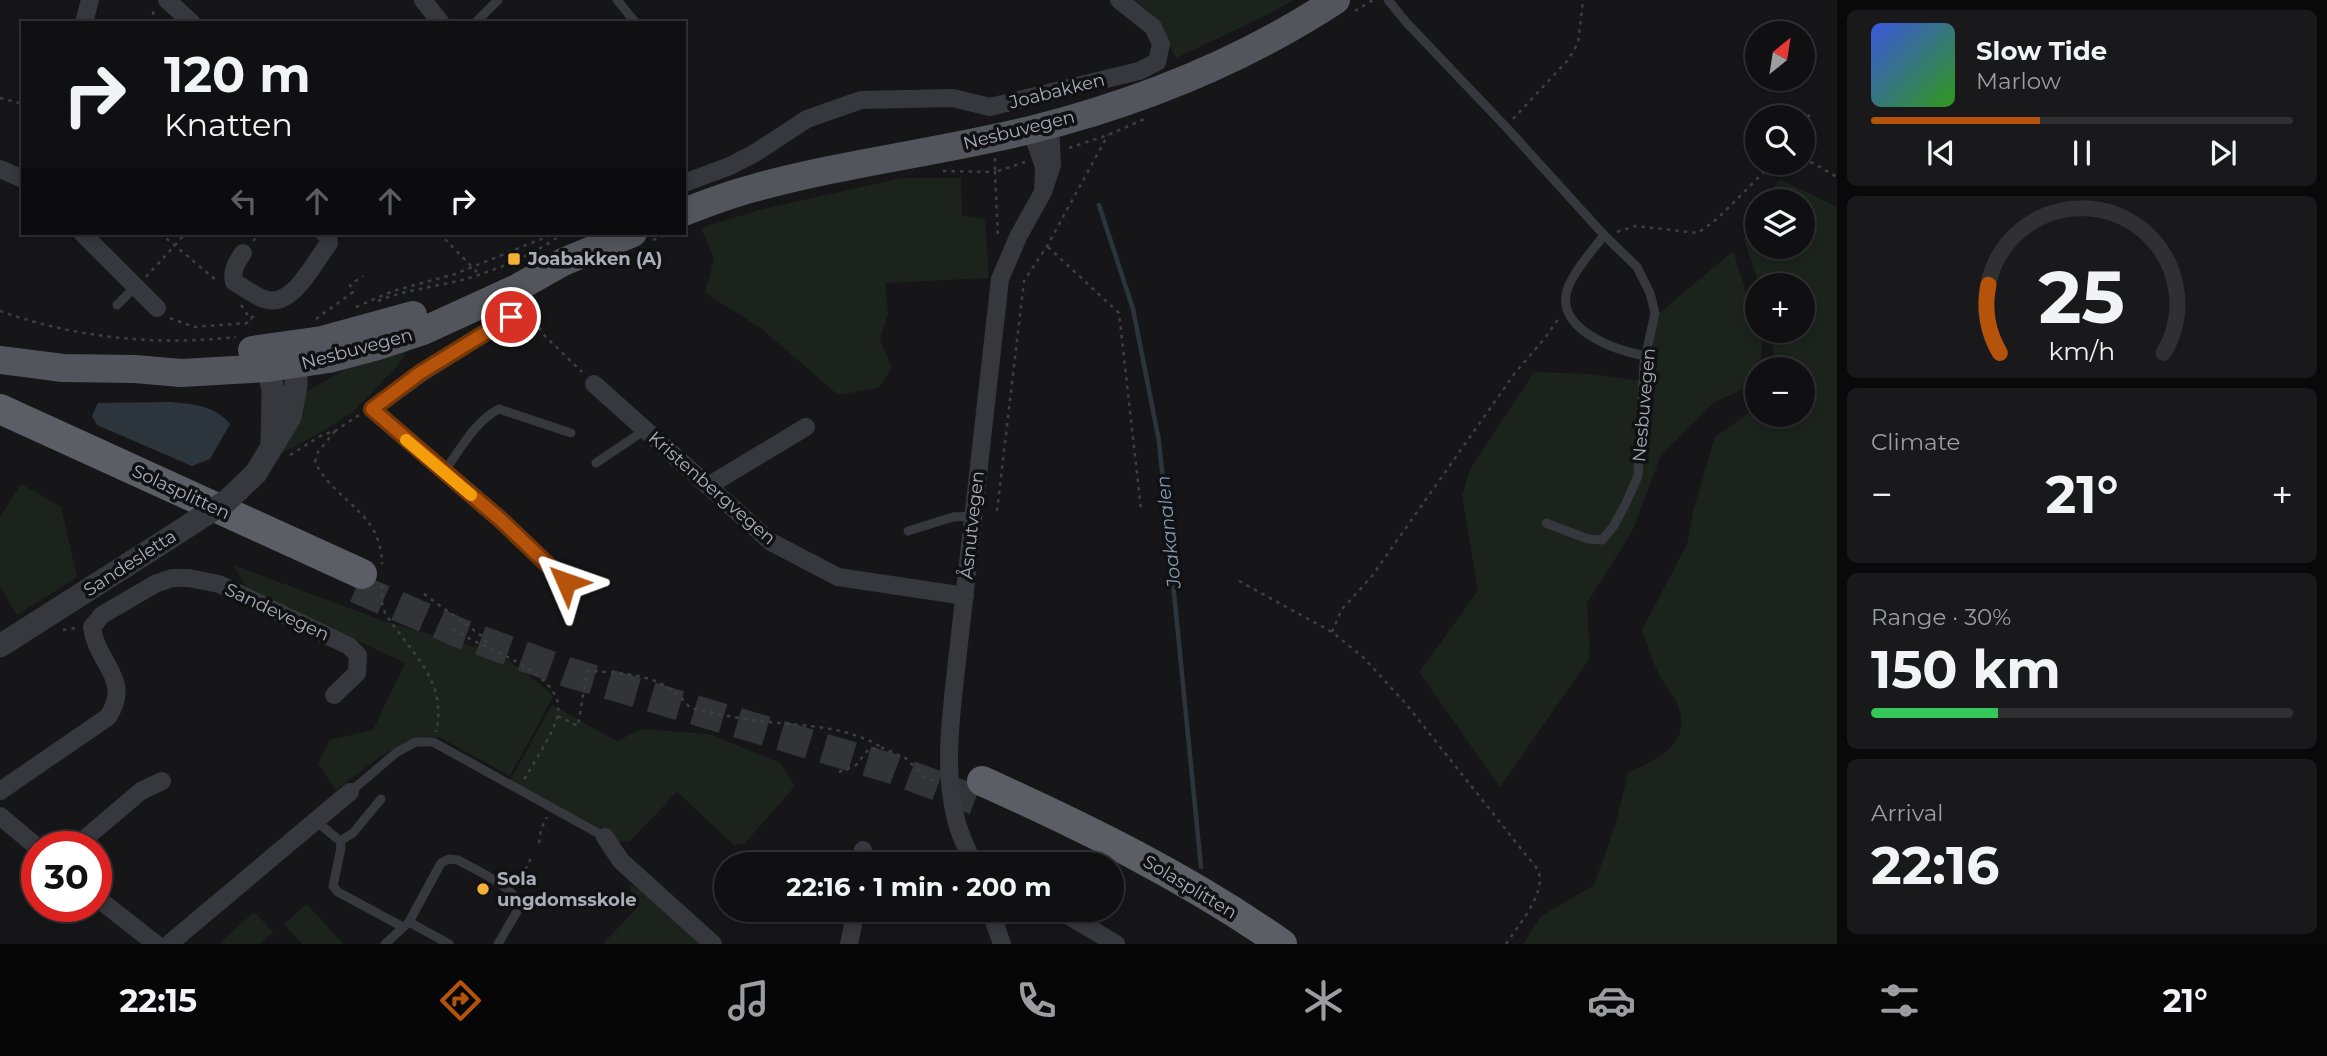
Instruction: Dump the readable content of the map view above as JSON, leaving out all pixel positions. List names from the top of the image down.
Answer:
{
  "streets": {
    "highway": ["Solasplitten"],
    "main road": ["Nesbuvegen"],
    "street": [
      "Joabakken",
      "Kristenbergvegen",
      "Åsnutvegen",
      "Sandesletta",
      "Sandevegen"
    ]
  },
  "crossings": [
    ["Nesbuvegen", "Åsnutvegen"],
    ["Kristenbergvegen", "Åsnutvegen"]
  ],
  "water": ["Joakanalen"],
  "places": {
    "transit": ["Joabakken (A)"],
    "other": ["Sola ungdomsskole"]
  },
  "north": "top right",
  "page": {
    "map_buttons": ["+", "−"],
    "turn": ["120 m", "Knatten"],
    "song": ["Slow Tide", "Marlow"],
    "tile": [
      "Climate",
      ["Range · 30%", "150 km"],
      ["Arrival", "22:16"]
    ],
    "heat": ["−", "21°", "+"],
    "limit": "30",
    "trip": "22:16 · 1 min · 200 m",
    "tabs": ["22:15", "21°"],
    "gauge": ["25", "km/h"]
  }
}
